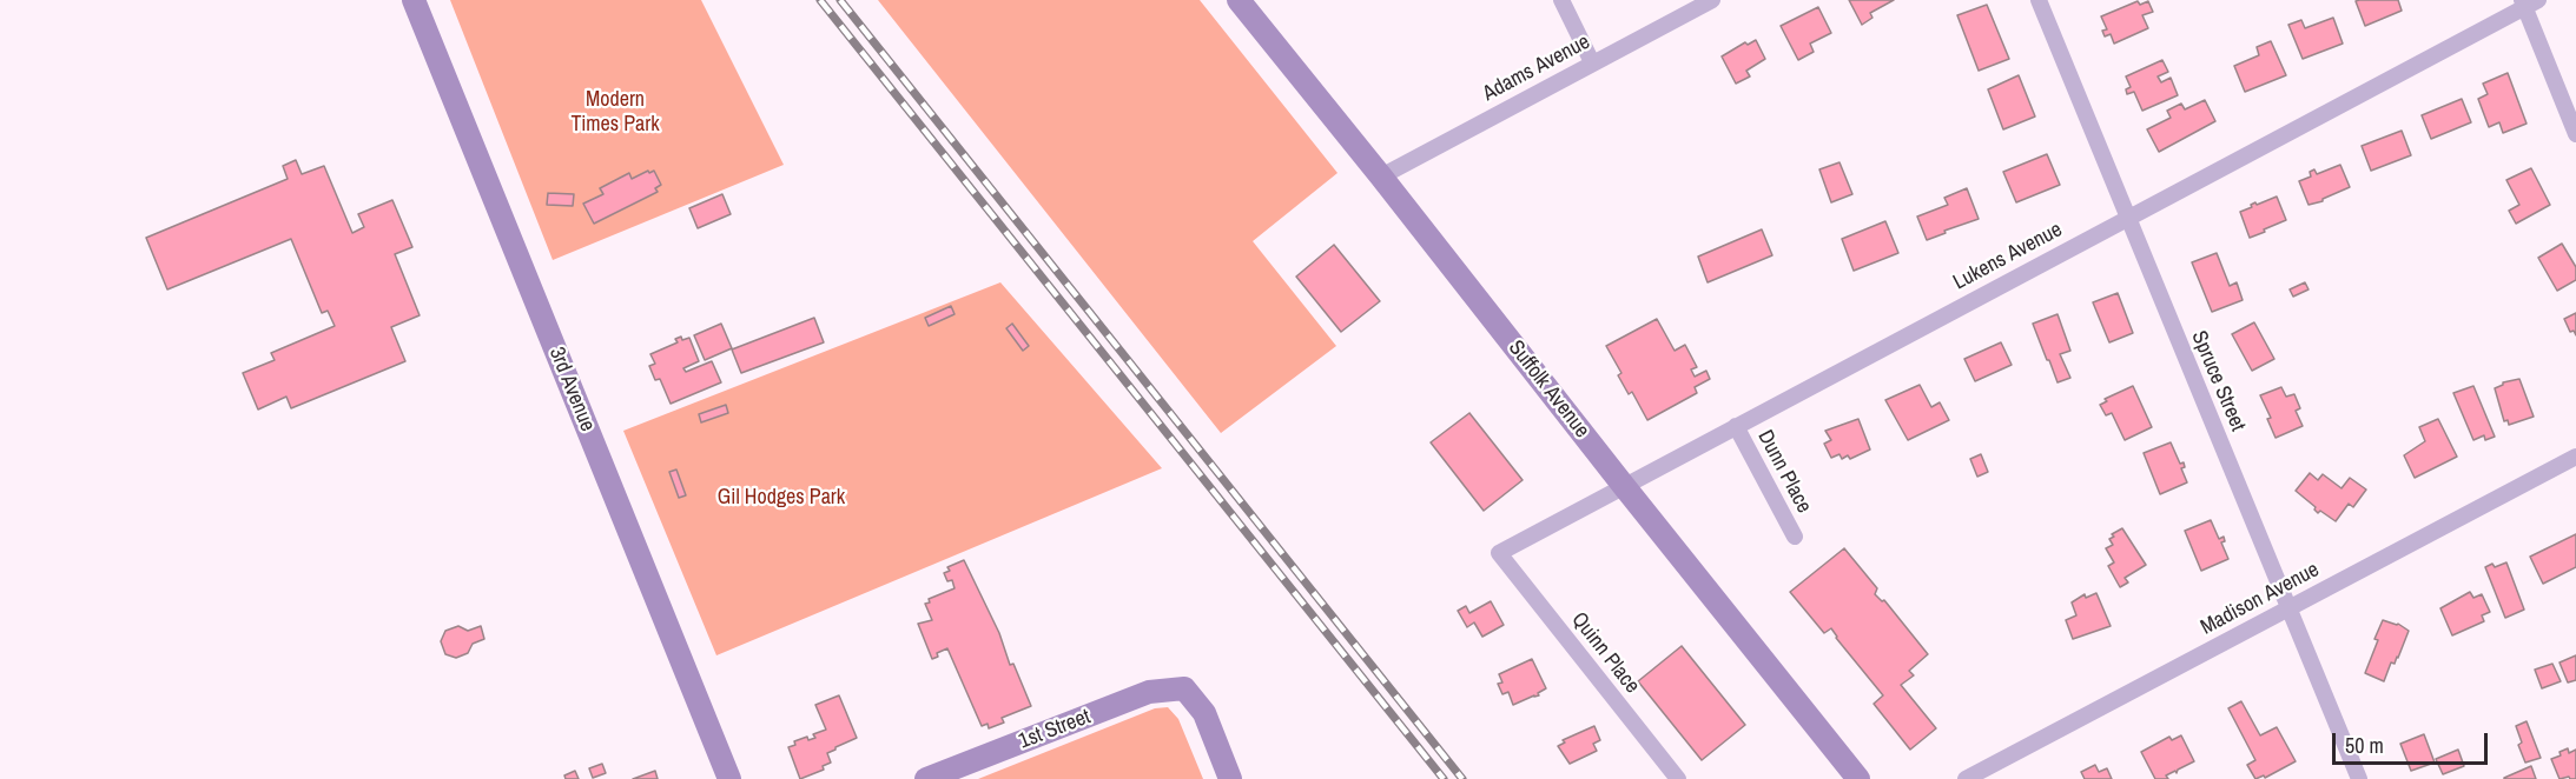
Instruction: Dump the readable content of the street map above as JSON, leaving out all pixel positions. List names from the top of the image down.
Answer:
{
  "streets": {
    "street": [
      "Adams Avenue",
      "Lukens Avenue",
      "Spruce Street",
      "3rd Avenue",
      "Suffolk Avenue",
      "Dunn Place",
      "Madison Avenue",
      "Quinn Place",
      "1st Street"
    ]
  },
  "crossings": [
    ["Adams Avenue", "Suffolk Avenue"],
    ["Lukens Avenue", "Spruce Street"],
    ["Lukens Avenue", "Suffolk Avenue"],
    ["Lukens Avenue", "Dunn Place"],
    ["Lukens Avenue", "Quinn Place"],
    ["Spruce Street", "Madison Avenue"]
  ],
  "parks": ["Modern Times Park", "Gil Hodges Park"],
  "scale_bar": "50 m"
}
